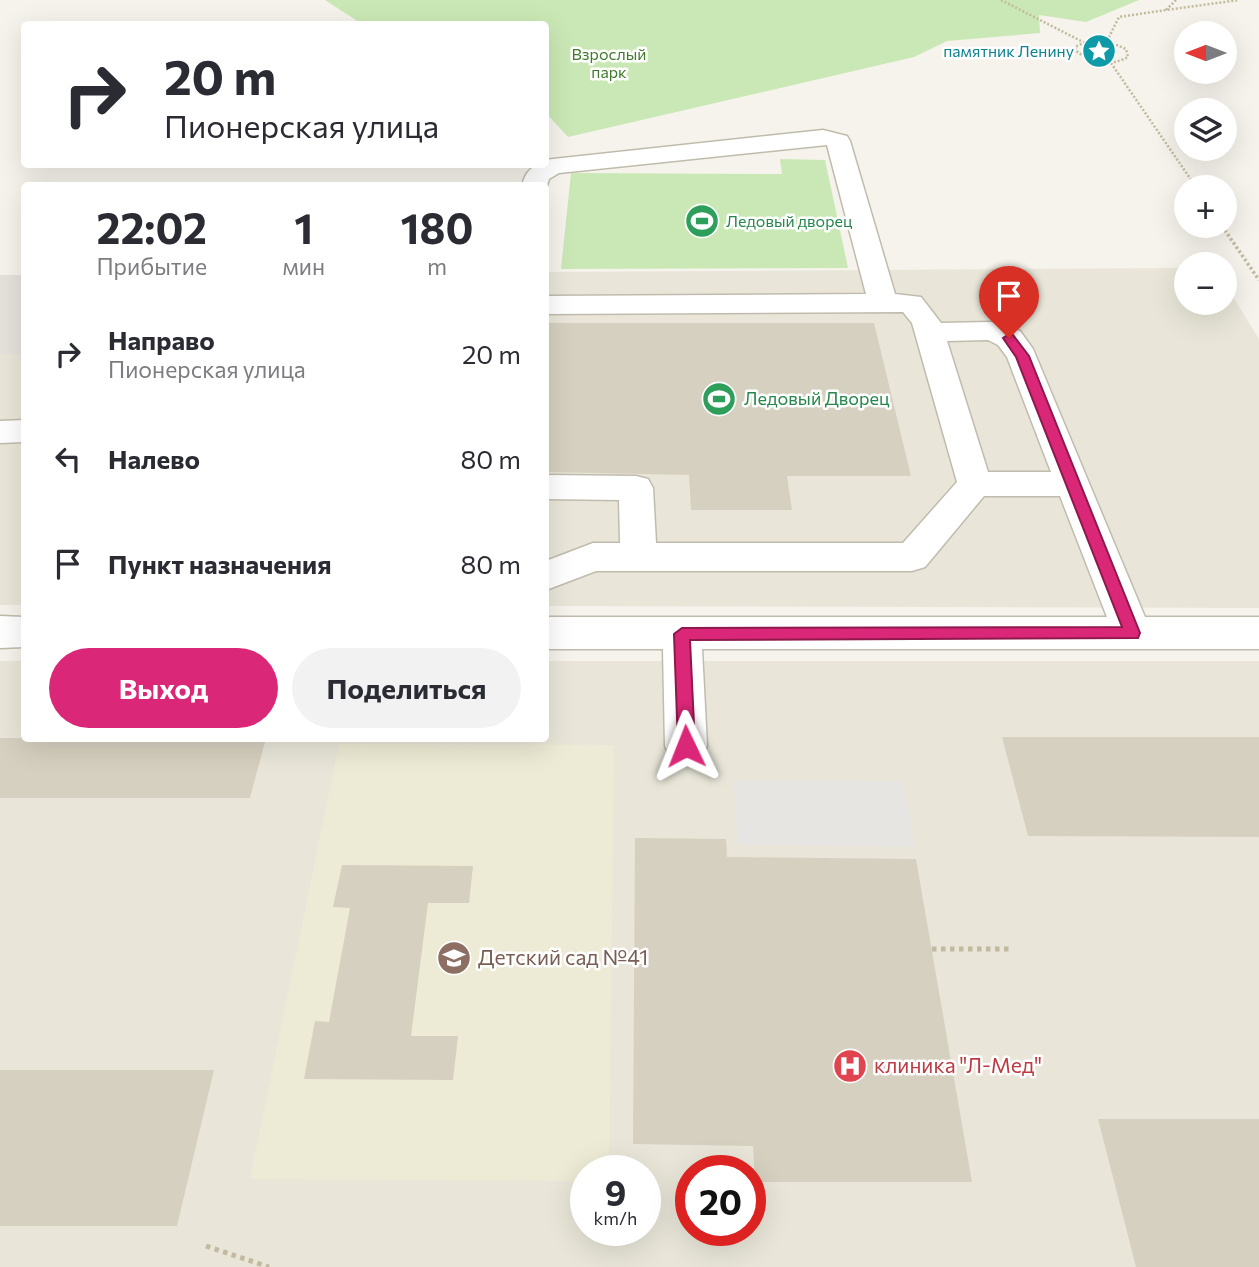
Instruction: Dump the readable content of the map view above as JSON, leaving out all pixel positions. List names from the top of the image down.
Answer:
{
  "parks": ["Взрослый парк"],
  "places": {
    "place": ["памятник Ленину"],
    "sports": ["Ледовый дворец", "Ледовый Дворец"],
    "school or university": ["Детский сад №41"],
    "hospital": ["клиника \"Л-Мед\""]
  },
  "north": "left",
  "page": {
    "map_buttons": ["+", "−"],
    "turn": ["20 m", "Пионерская улица"],
    "eta": [
      "22:02",
      "Прибытие",
      "1",
      "мин",
      "180",
      "m"
    ],
    "list": [
      {
        "name": "Направо",
        "note": "Пионерская улица",
        "value": "20 m"
      },
      {
        "name": "Налево",
        "value": "80 m"
      },
      {
        "name": "Пункт назначения",
        "value": "80 m"
      }
    ],
    "buttons": ["Выход", "Поделиться"],
    "speed": "9 km/h",
    "limit": "20"
  }
}
